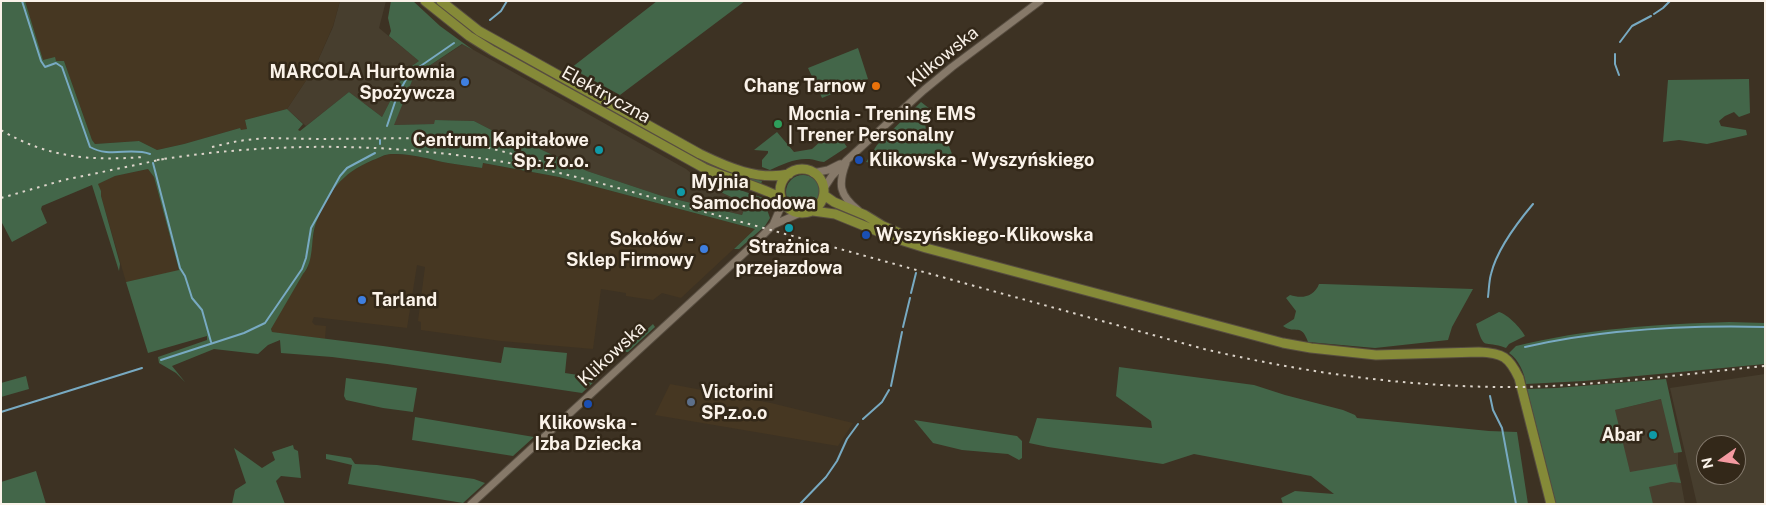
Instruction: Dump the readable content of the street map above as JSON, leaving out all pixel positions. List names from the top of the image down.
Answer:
{
  "streets": {
    "main road": ["Elektryczna"],
    "street": ["Klikowska"]
  },
  "crossings": [
    ["Klikowska", "Elektryczna"]
  ],
  "places": [
    "MARCOLA Hurtownia Spożywcza",
    "Chang Tarnow",
    "Mocnia - Trening EMS | Trener Personalny",
    "Centrum Kapitałowe Sp. z o.o.",
    "Klikowska - Wyszyńskiego",
    "Myjnia Samochodowa",
    "Strażnica przejazdowa",
    "Wyszyńskiego-Klikowska",
    "Sokołów - Sklep Firmowy",
    "Tarland",
    "Victorini SP.z.o.o",
    "Klikowska - Izba Dziecka",
    "Abar"
  ],
  "north": "left"
}
